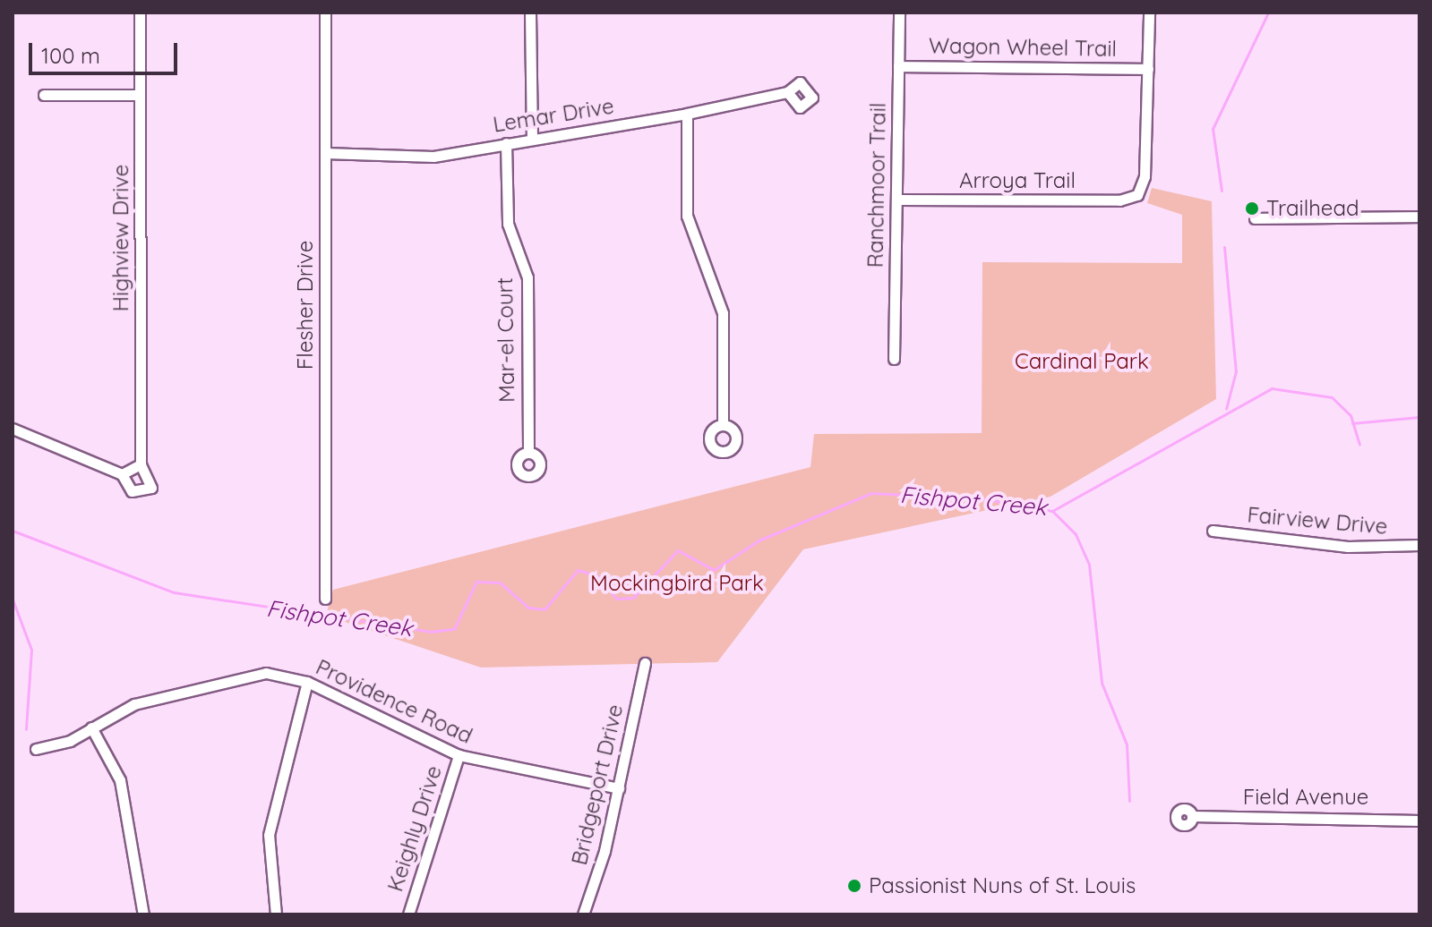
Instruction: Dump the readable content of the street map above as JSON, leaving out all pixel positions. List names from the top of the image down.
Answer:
{
  "streets": {
    "street": [
      "Wagon Wheel Trail",
      "Lemar Drive",
      "Arroya Trail",
      "Ranchmoor Trail",
      "Highview Drive",
      "Flesher Drive",
      "Mar-el Court",
      "Fairview Drive",
      "Providence Road",
      "Bridgeport Drive",
      "Field Avenue",
      "Keighly Drive"
    ]
  },
  "crossings": [
    ["Wagon Wheel Trail", "Arroya Trail"],
    ["Wagon Wheel Trail", "Ranchmoor Trail"],
    ["Lemar Drive", "Flesher Drive"],
    ["Lemar Drive", "Mar-el Court"],
    ["Arroya Trail", "Ranchmoor Trail"],
    ["Providence Road", "Bridgeport Drive"],
    ["Providence Road", "Keighly Drive"]
  ],
  "water": ["Fishpot Creek"],
  "parks": ["Cardinal Park", "Mockingbird Park"],
  "places": ["Trailhead", "Passionist Nuns of St. Louis"],
  "scale_bar": "100 m"
}
